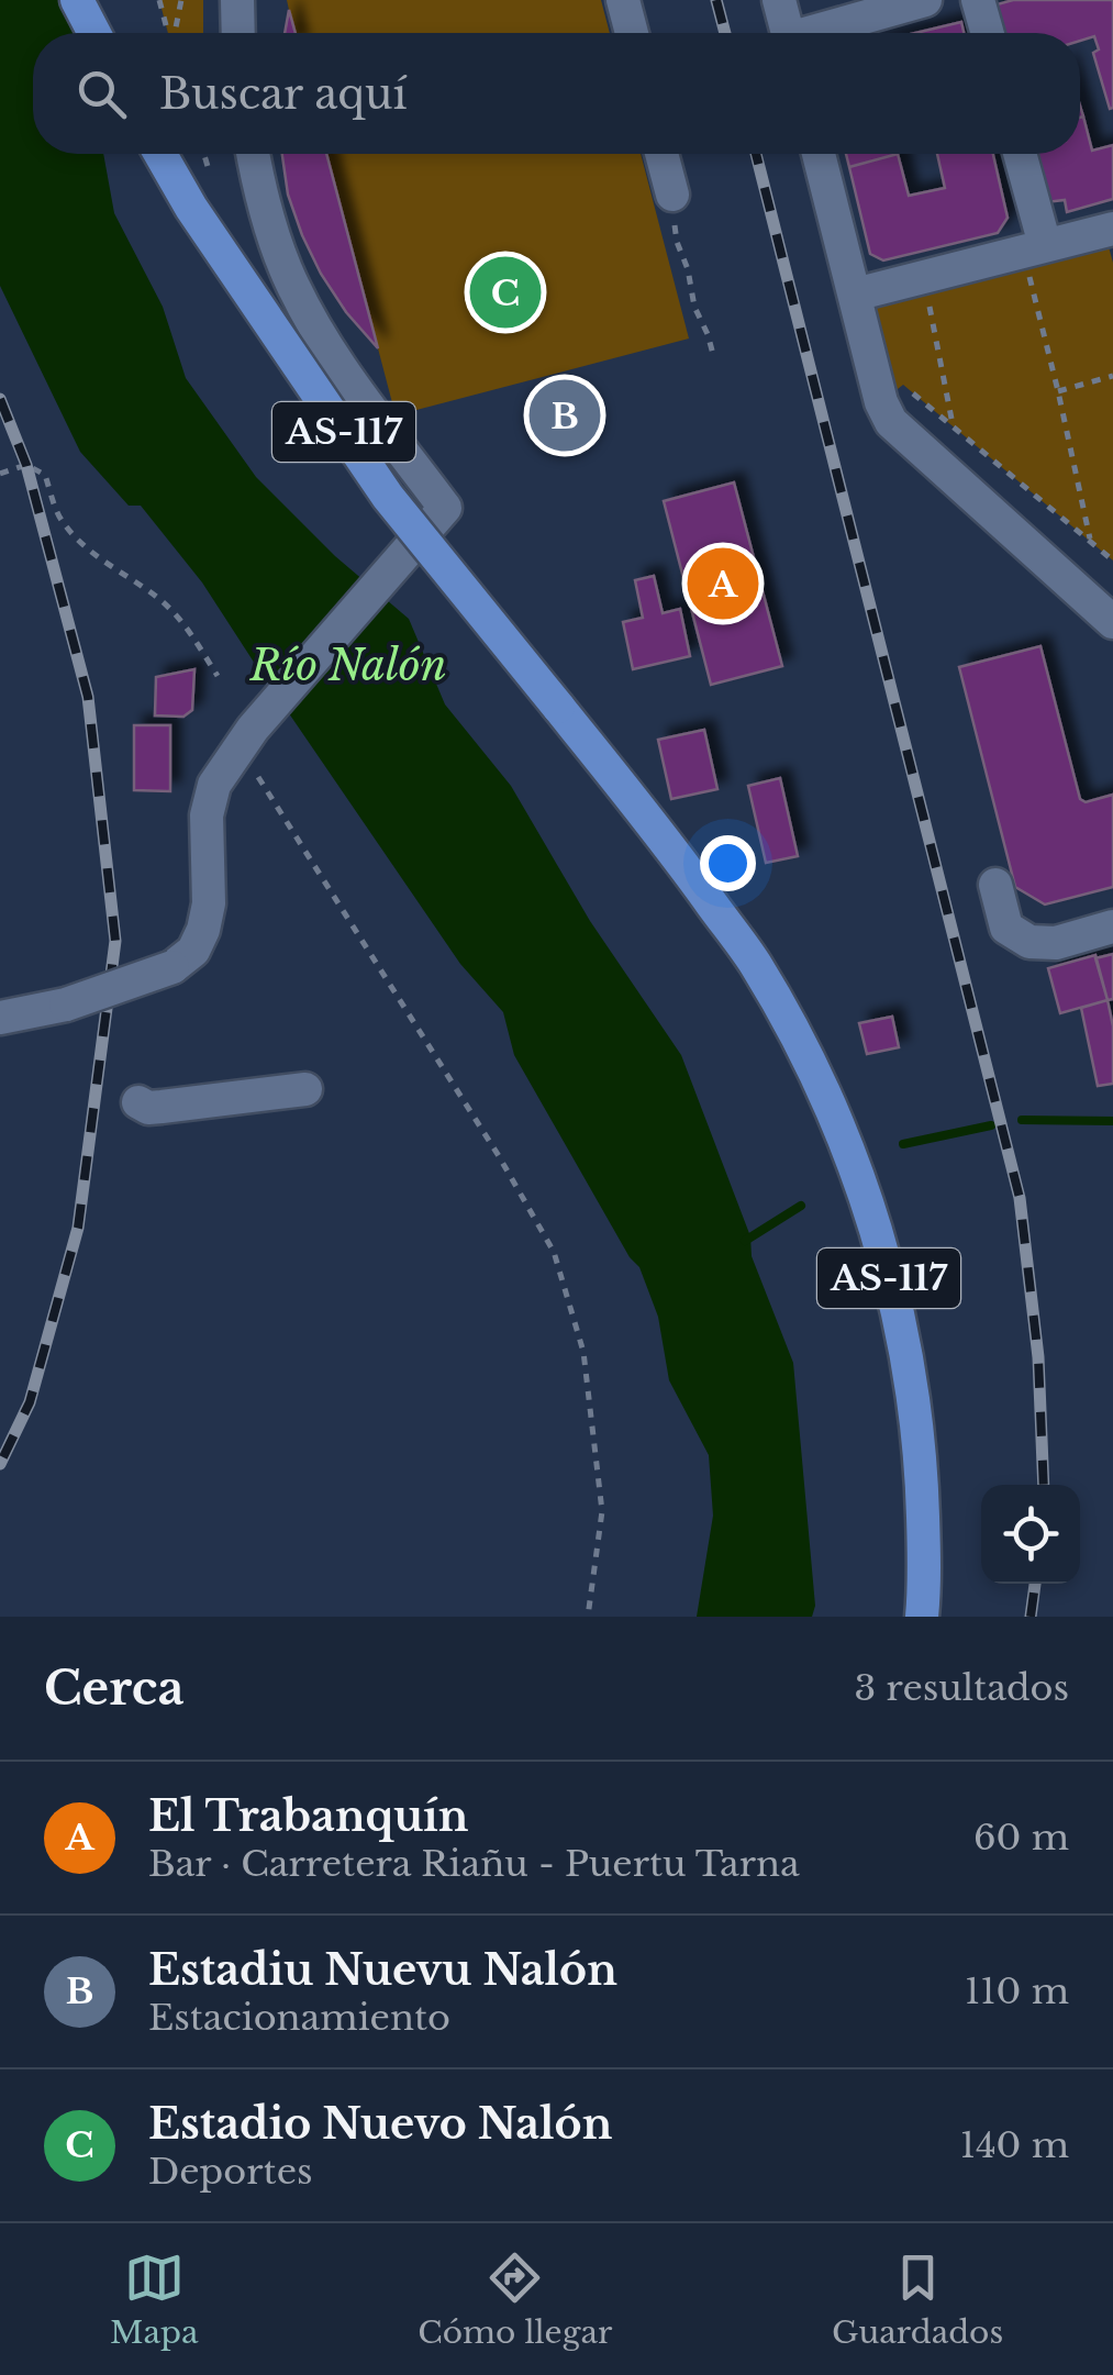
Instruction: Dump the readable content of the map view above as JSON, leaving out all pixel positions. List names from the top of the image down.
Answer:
{
  "streets": {
    "main road": ["AS-117"]
  },
  "water": ["Río Nalón"],
  "page": {
    "search": "Buscar aquí",
    "pins": ["C", "B", "A"],
    "heading": ["Cerca", "3 resultados"],
    "list": [
      {
        "mark": "A",
        "name": "El Trabanquín",
        "note": "Bar · Carretera Riañu - Puertu Tarna",
        "value": "60 m"
      },
      {
        "mark": "B",
        "name": "Estadiu Nuevu Nalón",
        "note": "Estacionamiento",
        "value": "110 m"
      },
      {
        "mark": "C",
        "name": "Estadio Nuevo Nalón",
        "note": "Deportes",
        "value": "140 m"
      }
    ],
    "nav": ["Mapa", "Cómo llegar", "Guardados"]
  }
}
